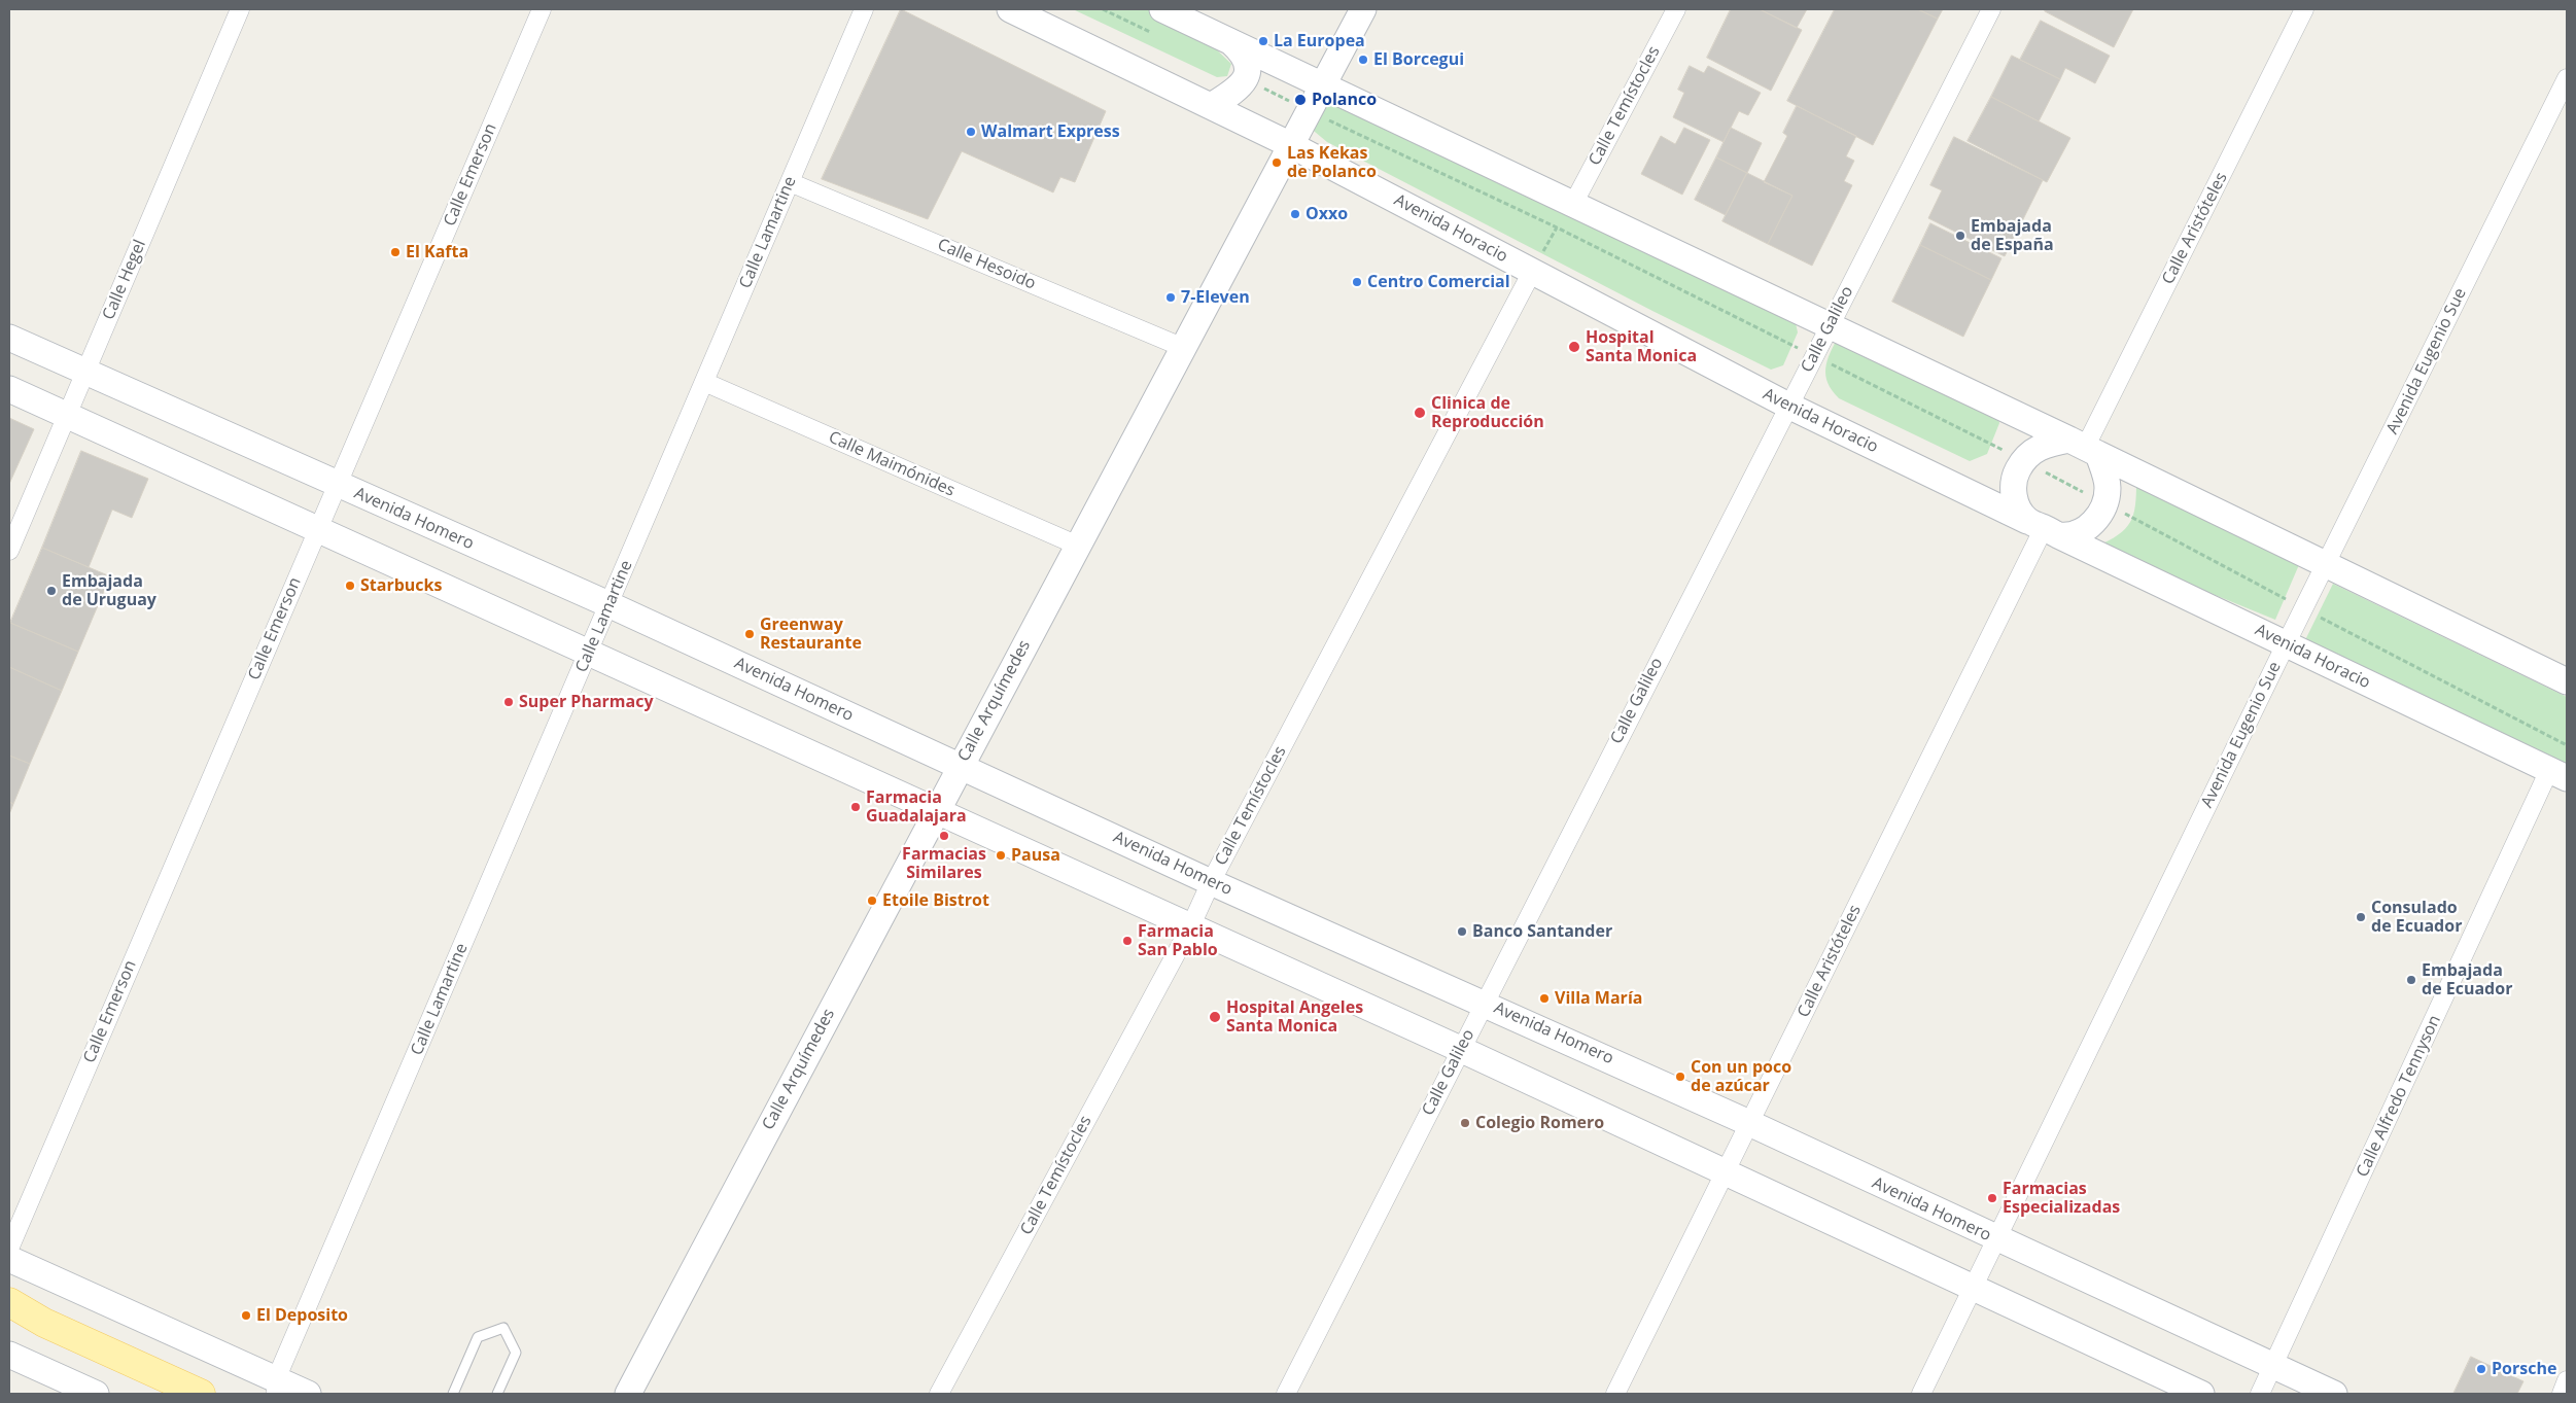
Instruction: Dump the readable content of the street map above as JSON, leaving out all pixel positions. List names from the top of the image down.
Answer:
{
  "streets": {
    "street": [
      "Calle Temístocles",
      "Calle Emerson",
      "Avenida Horacio",
      "Calle Aristóteles",
      "Calle Lamartine",
      "Calle Hesoido",
      "Calle Hegel",
      "Calle Galileo",
      "Avenida Eugenio Sue",
      "Calle Maimónides",
      "Avenida Homero",
      "Calle Arquímedes",
      "Calle Alfredo Tennyson"
    ]
  },
  "crossings": [
    ["Calle Temístocles", "Avenida Horacio"],
    ["Calle Temístocles", "Avenida Homero"],
    ["Calle Emerson", "Avenida Homero"],
    ["Avenida Horacio", "Calle Aristóteles"],
    ["Avenida Horacio", "Calle Galileo"],
    ["Avenida Horacio", "Avenida Eugenio Sue"],
    ["Avenida Horacio", "Calle Arquímedes"],
    ["Avenida Horacio", "Calle Alfredo Tennyson"],
    ["Calle Aristóteles", "Avenida Homero"],
    ["Calle Lamartine", "Calle Hesoido"],
    ["Calle Lamartine", "Calle Maimónides"],
    ["Calle Lamartine", "Avenida Homero"],
    ["Calle Hesoido", "Calle Arquímedes"],
    ["Calle Hegel", "Avenida Homero"],
    ["Calle Galileo", "Avenida Homero"],
    ["Avenida Eugenio Sue", "Avenida Homero"],
    ["Calle Maimónides", "Calle Arquímedes"],
    ["Avenida Homero", "Calle Arquímedes"],
    ["Avenida Homero", "Calle Alfredo Tennyson"]
  ],
  "places": [
    "La Europea",
    "El Borcegui",
    "Polanco",
    "Walmart Express",
    "Las Kekas de Polanco",
    "Oxxo",
    "Embajada de España",
    "El Kafta",
    "Centro Comercial",
    "7-Eleven",
    "Hospital Santa Monica",
    "Clinica de Reproducción",
    "Starbucks",
    "Embajada de Uruguay",
    "Greenway Restaurante",
    "Super Pharmacy",
    "Farmacia Guadalajara",
    "Farmacias Similares",
    "Pausa",
    "Etoile Bistrot",
    "Consulado de Ecuador",
    "Banco Santander",
    "Farmacia San Pablo",
    "Embajada de Ecuador",
    "Villa María",
    "Hospital Angeles Santa Monica",
    "Con un poco de azúcar",
    "Colegio Romero",
    "Farmacias Especializadas",
    "El Deposito",
    "Porsche"
  ]
}
